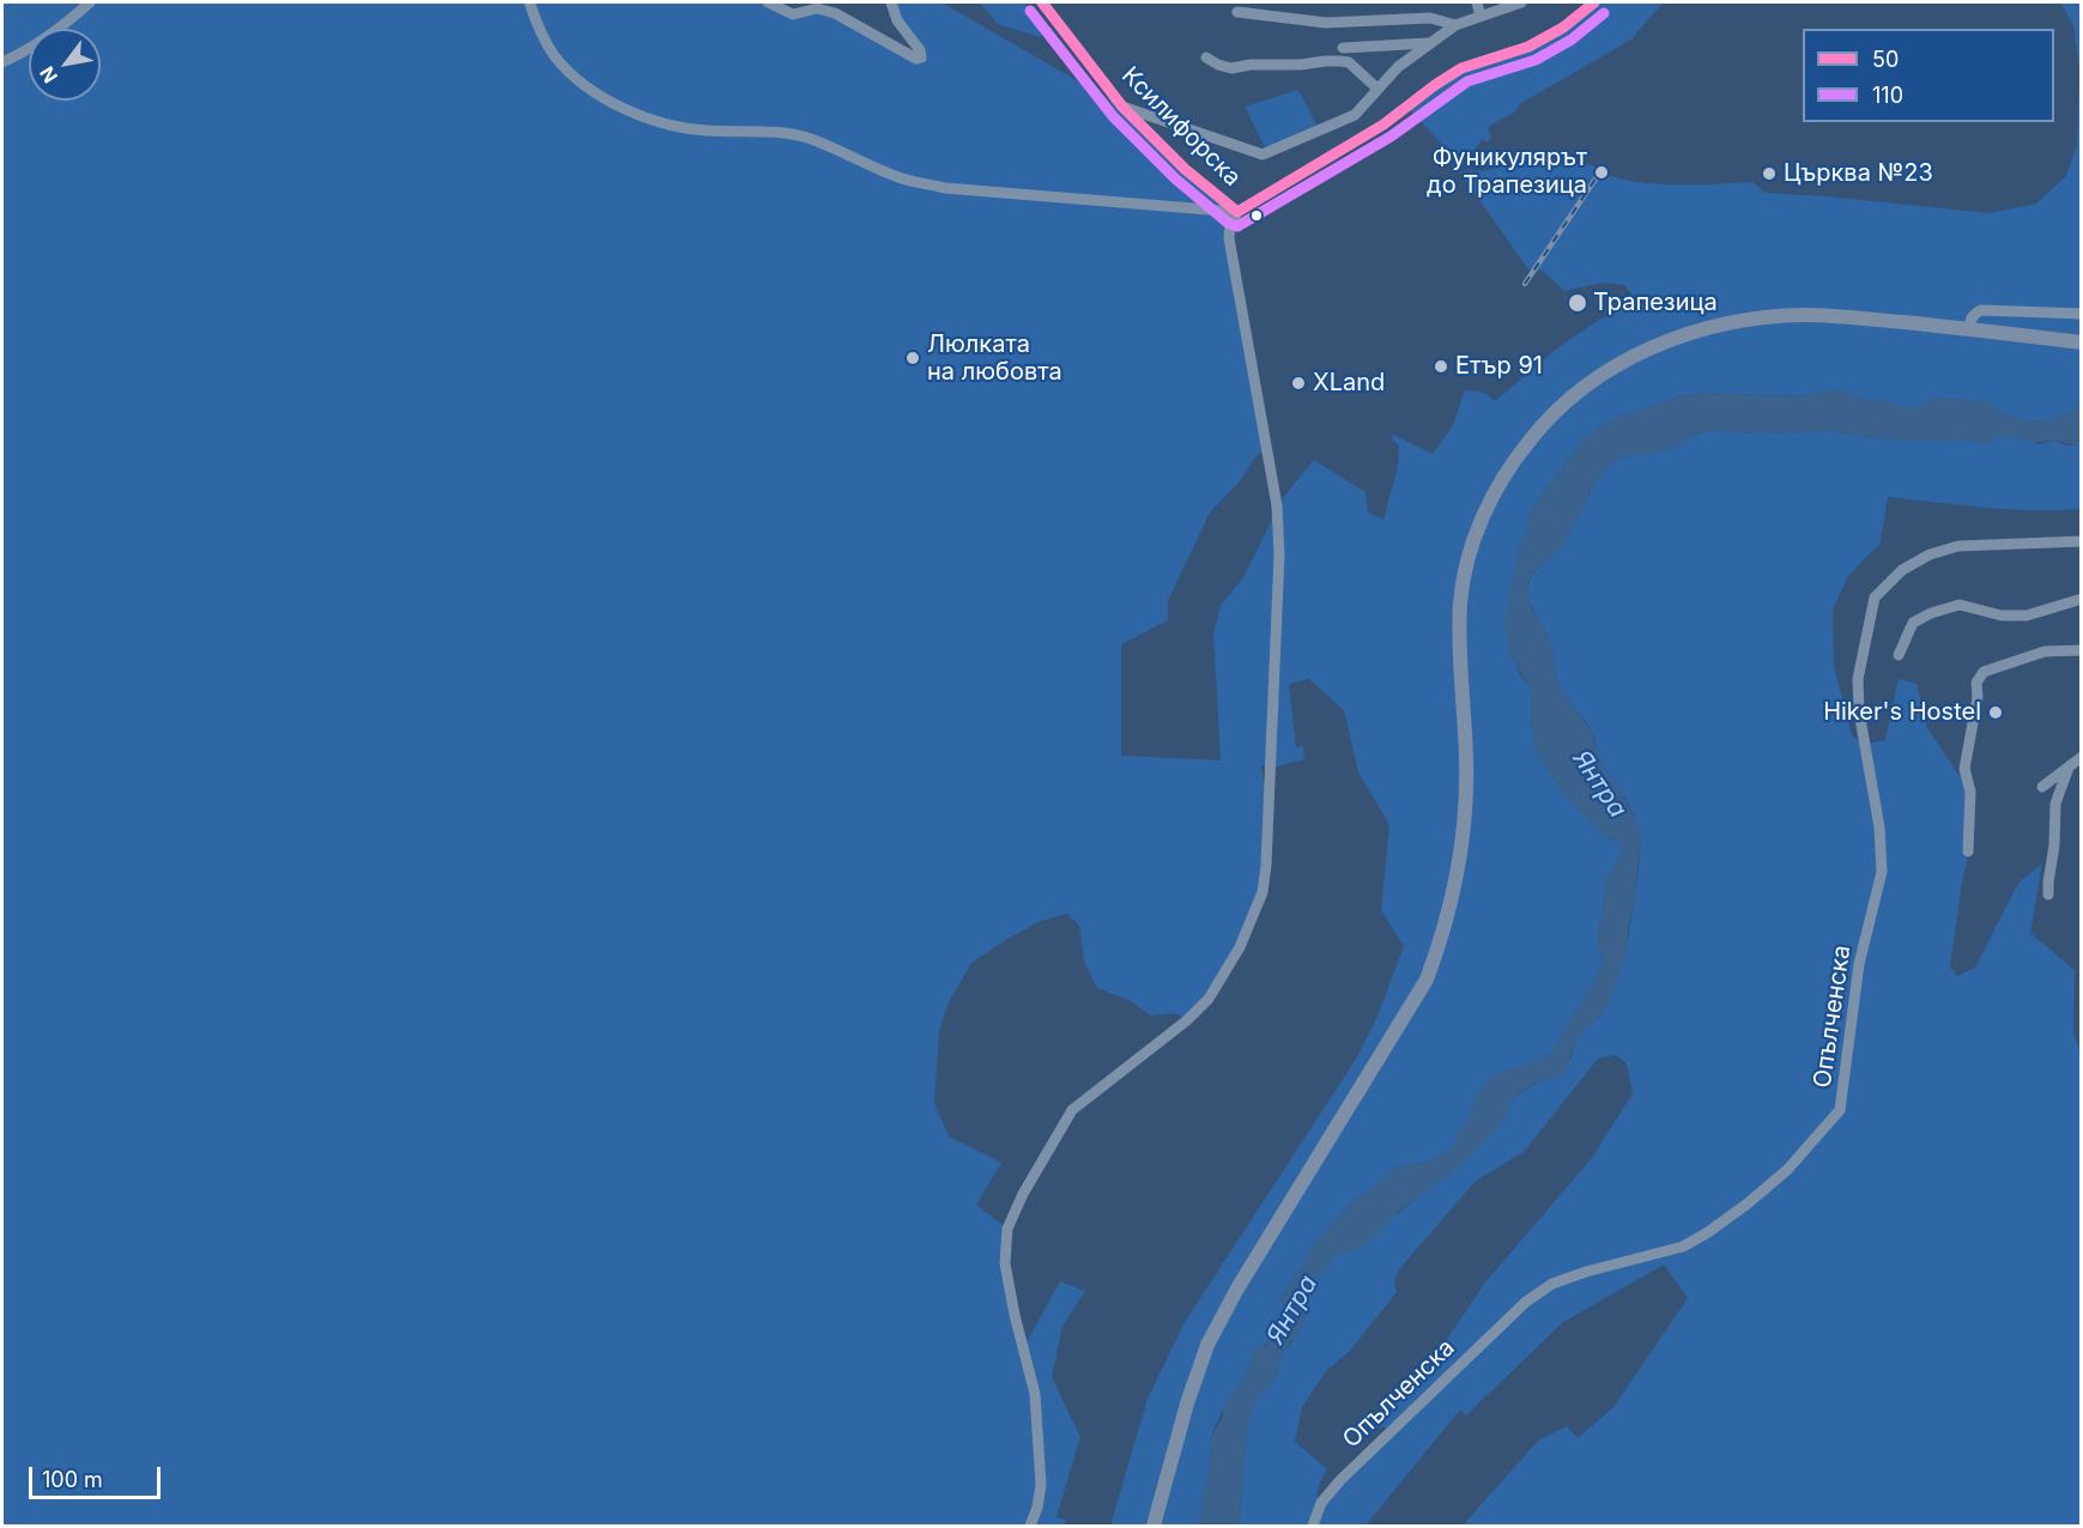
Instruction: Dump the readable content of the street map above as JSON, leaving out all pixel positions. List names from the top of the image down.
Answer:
{
  "streets": {
    "street": ["Ксилифорска", "Опълченска"]
  },
  "water": ["Янтра"],
  "places": [
    "Фуникулярът до Трапезица",
    "Църква №23",
    "Трапезица",
    "Люлката на любовта",
    "Етър 91",
    "XLand",
    "Hiker's Hostel"
  ],
  "lines": ["transit line 50", "transit line 110"],
  "legend": ["50", "110"],
  "scale_bar": "100 m",
  "north": "bottom left"
}
